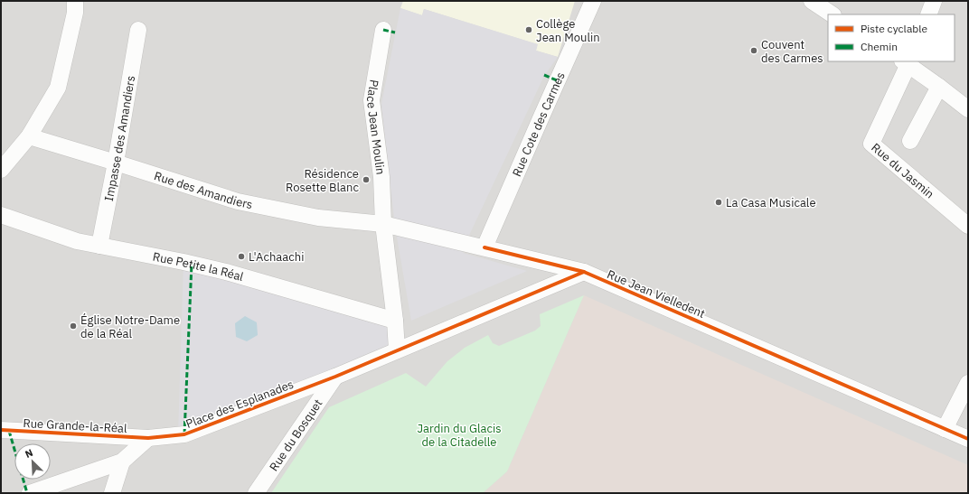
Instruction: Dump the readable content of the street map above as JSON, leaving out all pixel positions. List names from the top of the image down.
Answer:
{
  "streets": {
    "street": [
      "Rue Cote des Carmes",
      "Place Jean Moulin",
      "Impasse des Amandiers",
      "Rue du Jasmin",
      "Rue des Amandiers",
      "Rue Petite la Réal",
      "Rue Jean Vielledent",
      "Place des Esplanades",
      "Rue Grande-la-Réal",
      "Rue du Bosquet"
    ]
  },
  "crossings": [
    ["Place Jean Moulin", "Rue des Amandiers"],
    ["Place Jean Moulin", "Rue Petite la Réal"],
    ["Impasse des Amandiers", "Rue des Amandiers"],
    ["Impasse des Amandiers", "Rue Petite la Réal"],
    ["Place des Esplanades", "Rue Grande-la-Réal"],
    ["Place des Esplanades", "Rue du Bosquet"]
  ],
  "parks": ["Jardin du Glacis de la Citadelle"],
  "places": [
    "Collège Jean Moulin",
    "Couvent des Carmes",
    "Résidence Rosette Blanc",
    "La Casa Musicale",
    "L'Achaachi",
    "Église Notre-Dame de la Réal"
  ],
  "legend": ["Piste cyclable", "Chemin"],
  "north": "top left"
}
